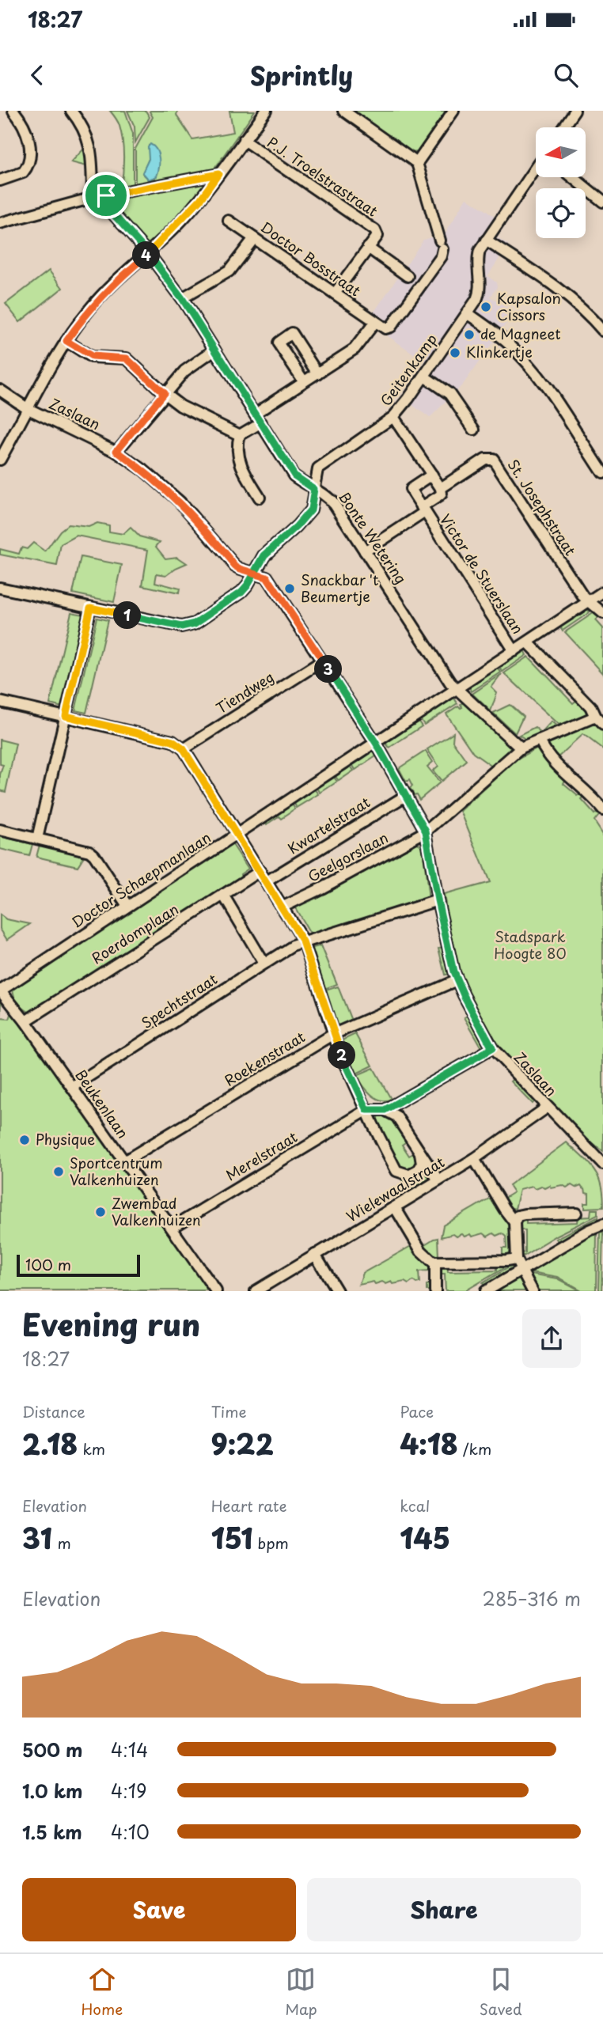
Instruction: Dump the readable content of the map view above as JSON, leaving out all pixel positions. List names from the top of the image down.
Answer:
{
  "streets": {
    "street": [
      "P.J. Troelstrastraat",
      "Doctor Bosstraat",
      "Geitenkamp",
      "Zaslaan",
      "St. Josephstraat",
      "Bonte Wetering",
      "Victor de Stuerslaan",
      "Tiendweg",
      "Kwartelstraat",
      "Geelgorslaan",
      "Doctor Schaepmanlaan",
      "Roerdomplaan",
      "Spechtstraat",
      "Roekenstraat",
      "Beukenlaan",
      "Merelstraat",
      "Wielewaalstraat"
    ]
  },
  "crossings": [
    ["Geitenkamp", "Zaslaan"],
    ["Geitenkamp", "Bonte Wetering"],
    ["Zaslaan", "Tiendweg"],
    ["Zaslaan", "Kwartelstraat"],
    ["Zaslaan", "Geelgorslaan"],
    ["Zaslaan", "Doctor Schaepmanlaan"],
    ["Zaslaan", "Roekenstraat"],
    ["Zaslaan", "Wielewaalstraat"],
    ["St. Josephstraat", "Doctor Schaepmanlaan"],
    ["Bonte Wetering", "Geelgorslaan"],
    ["Bonte Wetering", "Doctor Schaepmanlaan"],
    ["Victor de Stuerslaan", "Doctor Schaepmanlaan"],
    ["Doctor Schaepmanlaan", "Beukenlaan"],
    ["Roerdomplaan", "Beukenlaan"],
    ["Spechtstraat", "Beukenlaan"],
    ["Roekenstraat", "Beukenlaan"],
    ["Beukenlaan", "Merelstraat"]
  ],
  "parks": ["Stadspark Hoogte 80"],
  "places": [
    "Kapsalon Cissors",
    "de Magneet",
    "Klinkertje",
    "Snackbar 't Beumertje",
    "Physique",
    "Sportcentrum Valkenhuizen",
    "Zwembad Valkenhuizen"
  ],
  "scale_bar": "100 m",
  "north": "left",
  "page": {
    "status": "18:27",
    "header": "Sprintly",
    "pins": [
      "4",
      "1",
      "3",
      "2"
    ],
    "scale": "100 m",
    "heading": ["Evening run", "18:27"],
    "stats": [
      ["Distance", "2.18 km"],
      ["Time", "9:22"],
      ["Pace", "4:18 /km"],
      ["Elevation", "31 m"],
      ["Heart rate", "151 bpm"],
      ["kcal", "145"]
    ],
    "chart": ["Elevation", "285–316 m"],
    "list": [
      {
        "name": "500 m",
        "note": "4:14"
      },
      {
        "name": "1.0 km",
        "note": "4:19"
      },
      {
        "name": "1.5 km",
        "note": "4:10"
      }
    ],
    "buttons": ["Save", "Share"],
    "tabs": ["Home", "Map", "Saved"]
  }
}
